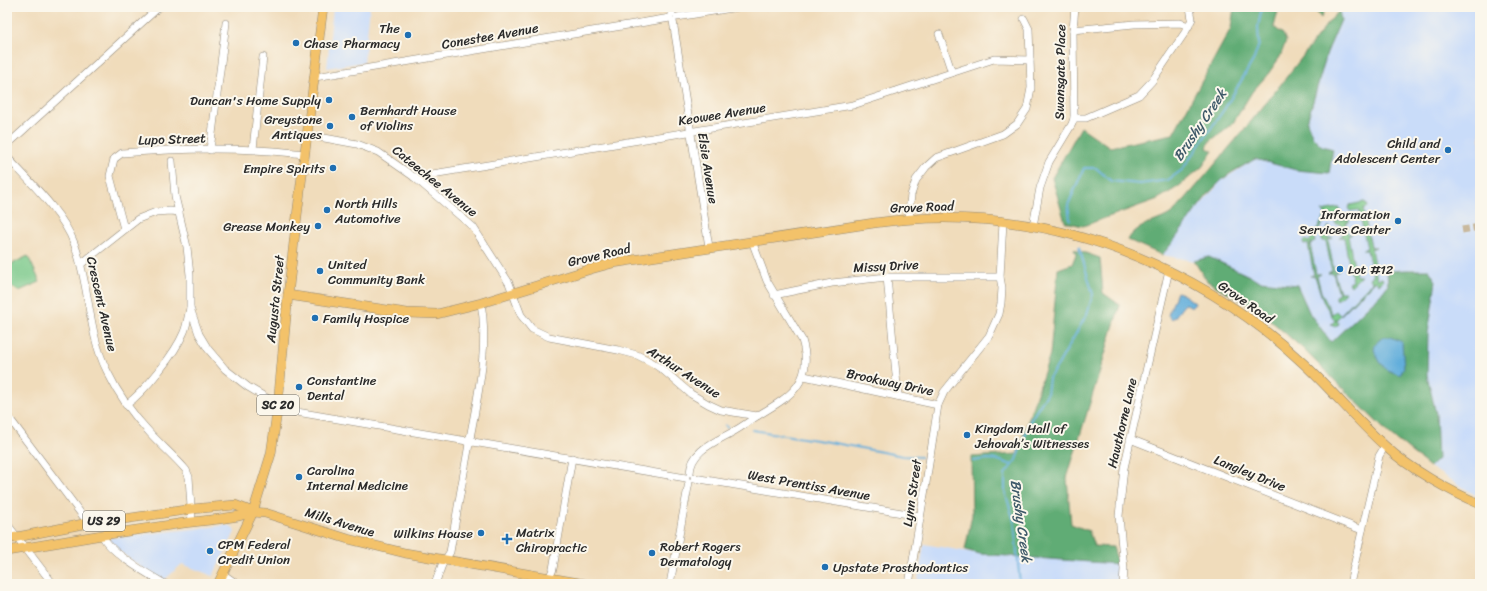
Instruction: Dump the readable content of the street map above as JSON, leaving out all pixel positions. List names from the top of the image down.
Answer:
{
  "streets": {
    "main road": [
      "Grove Road",
      "Augusta Street",
      "SC 20",
      "US 29",
      "Mills Avenue"
    ],
    "street": [
      "Conestee Avenue",
      "Swansgate Place",
      "Keowee Avenue",
      "Lupo Street",
      "Elsie Avenue",
      "Cateechee Avenue",
      "Missy Drive",
      "Crescent Avenue",
      "Arthur Avenue",
      "Brookway Drive",
      "Hawthorne Lane",
      "Langley Drive",
      "West Prentiss Avenue",
      "Lynn Street"
    ]
  },
  "crossings": [
    ["Conestee Avenue", "Elsie Avenue"],
    ["Conestee Avenue", "Augusta Street"],
    ["Swansgate Place", "Grove Road"],
    ["Keowee Avenue", "Elsie Avenue"],
    ["Keowee Avenue", "Cateechee Avenue"],
    ["Lupo Street", "Augusta Street"],
    ["Elsie Avenue", "Grove Road"],
    ["Cateechee Avenue", "Grove Road"],
    ["Cateechee Avenue", "Augusta Street"],
    ["Cateechee Avenue", "Arthur Avenue"],
    ["Grove Road", "Augusta Street"],
    ["Grove Road", "Arthur Avenue"],
    ["Grove Road", "Brookway Drive"],
    ["Grove Road", "Hawthorne Lane"],
    ["Missy Drive", "Brookway Drive"],
    ["Augusta Street", "West Prentiss Avenue"],
    ["Augusta Street", "US 29"],
    ["Augusta Street", "Mills Avenue"],
    ["Crescent Avenue", "US 29"],
    ["Brookway Drive", "Lynn Street"],
    ["Hawthorne Lane", "Langley Drive"],
    ["West Prentiss Avenue", "Lynn Street"],
    ["US 29", "Mills Avenue"]
  ],
  "water": ["Brushy Creek"],
  "places": {
    "other": [
      "The Pharmacy",
      "Chase",
      "Duncan's Home Supply",
      "Bernhardt House of Violins",
      "Greystone Antiques",
      "Child and Adolescent Center",
      "Empire Spirits",
      "North Hills Automotive",
      "Information Services Center",
      "Grease Monkey",
      "Lot #12",
      "United Community Bank",
      "Family Hospice",
      "Constantine Dental",
      "Kingdom Hall of Jehovah’s Witnesses",
      "Carolina Internal Medicine",
      "Wilkins House",
      "CPM Federal Credit Union",
      "Robert Rogers Dermatology",
      "Upstate Prosthodontics"
    ],
    "health": ["Matrix Chiropractic"]
  }
}
